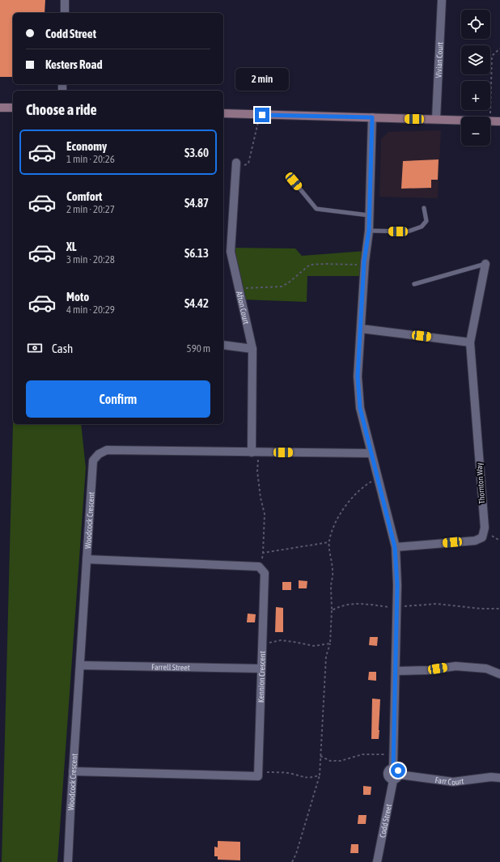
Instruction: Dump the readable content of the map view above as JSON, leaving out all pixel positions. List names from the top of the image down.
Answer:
{
  "streets": {
    "street": [
      "Vivian Court",
      "Afton Court",
      "Thornton Way",
      "Woodcock Crescent",
      "Farrell Street",
      "Kennion Crescent",
      "Farr Court",
      "Codd Street"
    ]
  },
  "crossings": [
    ["Afton Court", "Woodcock Crescent"],
    ["Woodcock Crescent", "Farrell Street"],
    ["Woodcock Crescent", "Kennion Crescent"],
    ["Farrell Street", "Kennion Crescent"],
    ["Farr Court", "Codd Street"]
  ],
  "page": {
    "map_buttons": ["+", "−"],
    "banner": ["Codd Street", "Kesters Road"],
    "bubble": "2 min",
    "heading": "Choose a ride",
    "list": [
      {
        "name": "Economy",
        "note": "1 min · 20:26",
        "value": "$3.60"
      },
      {
        "name": "Comfort",
        "note": "2 min · 20:27",
        "value": "$4.87"
      },
      {
        "name": "XL",
        "note": "3 min · 20:28",
        "value": "$6.13"
      },
      {
        "name": "Moto",
        "note": "4 min · 20:29",
        "value": "$4.42"
      }
    ],
    "pay": ["Cash", "590 m"],
    "buttons": "Confirm"
  }
}
